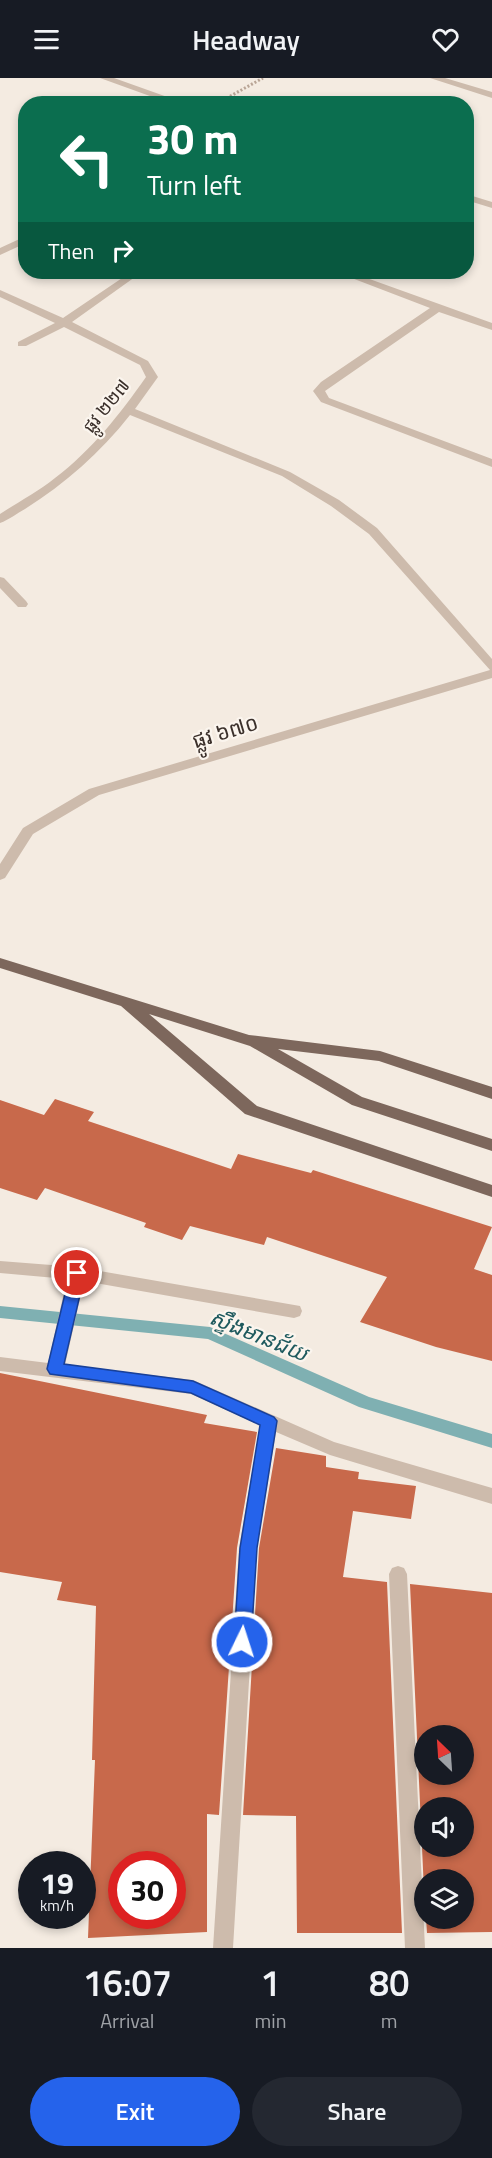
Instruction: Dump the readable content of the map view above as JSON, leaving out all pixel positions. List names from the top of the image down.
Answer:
{
  "streets": {
    "street": ["ផ្លូវ ២២៧", "ផ្លូវ ៦៧០"]
  },
  "water": ["ស្ទឹងមានជ័យ"],
  "north": "top left",
  "page": {
    "header": "Headway",
    "turn": ["30 m", "Turn left"],
    "then": "Then",
    "speed": "19 km/h",
    "limit": "30",
    "eta": [
      "16:07",
      "Arrival",
      "1",
      "min",
      "80",
      "m"
    ],
    "buttons": ["Exit", "Share"]
  }
}
